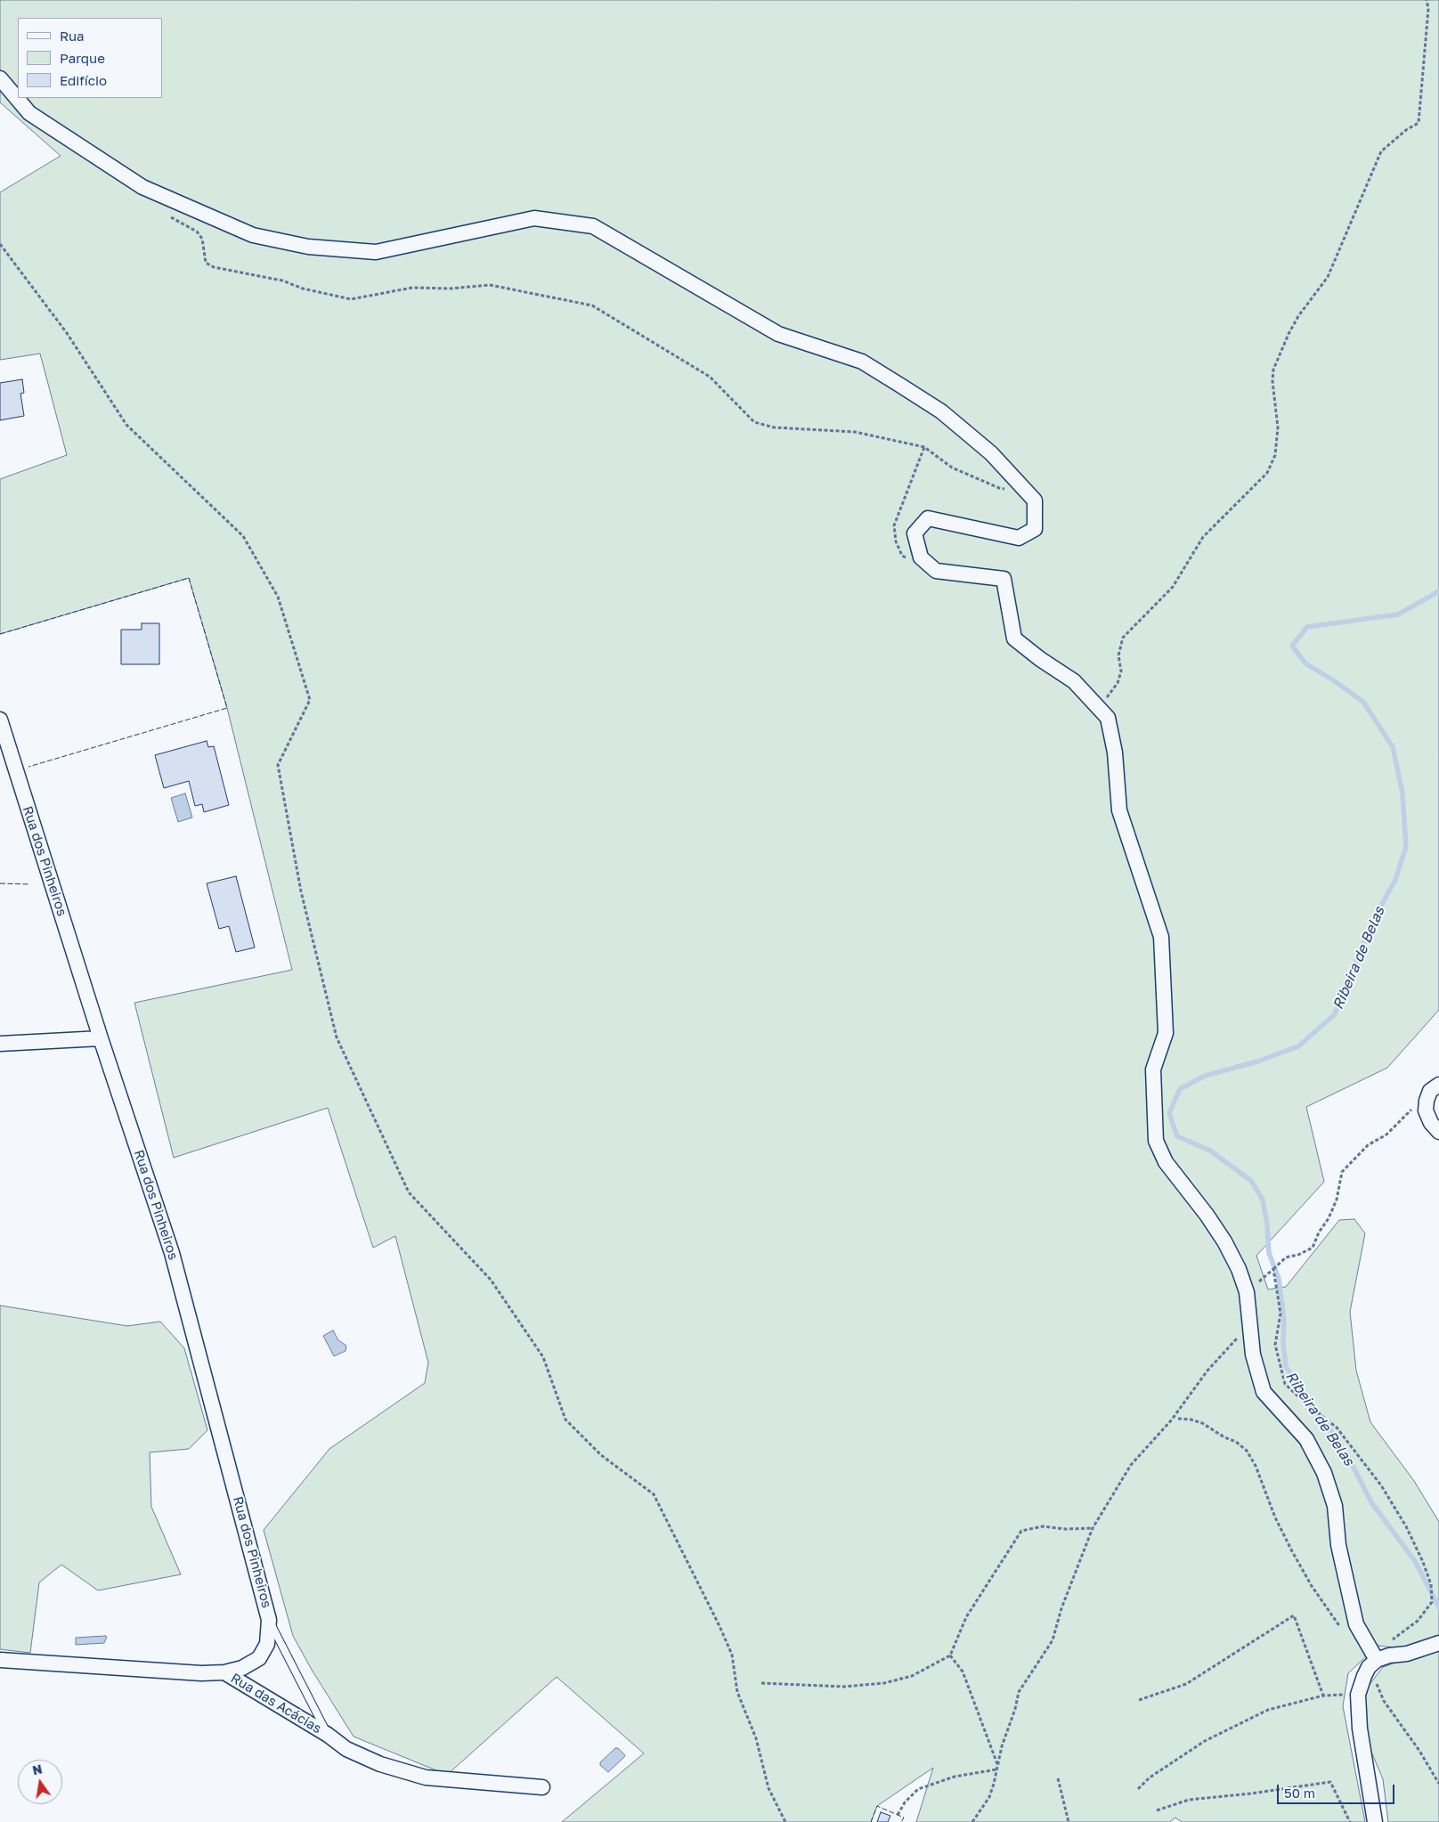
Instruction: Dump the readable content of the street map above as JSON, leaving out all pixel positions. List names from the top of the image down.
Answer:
{
  "streets": {
    "street": ["Rua dos Pinheiros", "Rua das Acácias"]
  },
  "crossings": [
    ["Rua dos Pinheiros", "Rua das Acácias"]
  ],
  "water": ["Ribeira de Belas"],
  "legend": ["Rua", "Parque", "Edifício"],
  "scale_bar": "50 m",
  "north": "top"
}
